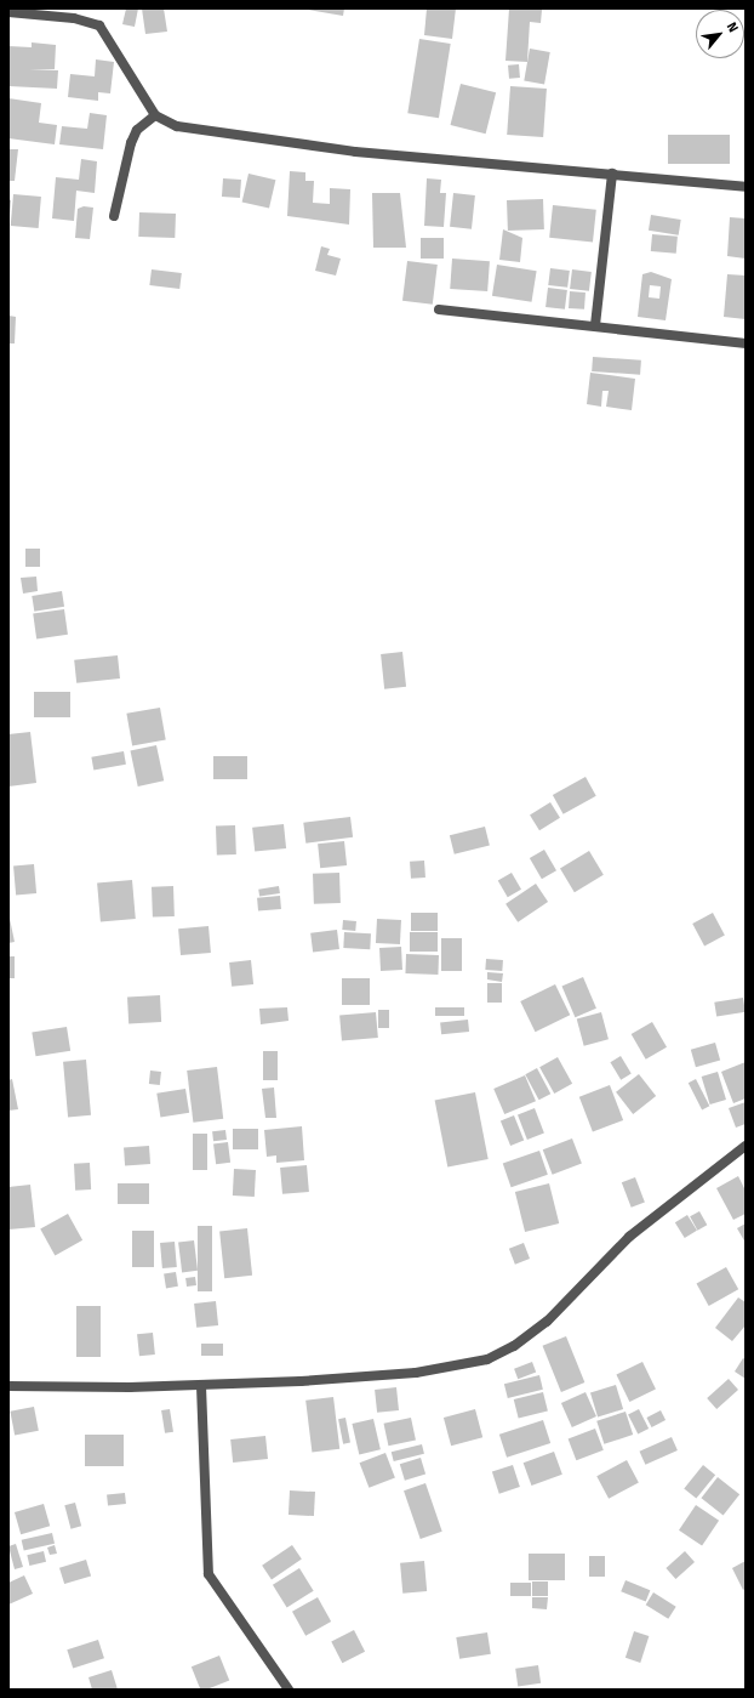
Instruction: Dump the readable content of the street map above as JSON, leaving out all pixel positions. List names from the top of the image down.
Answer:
{
  "north": "top right"
}
